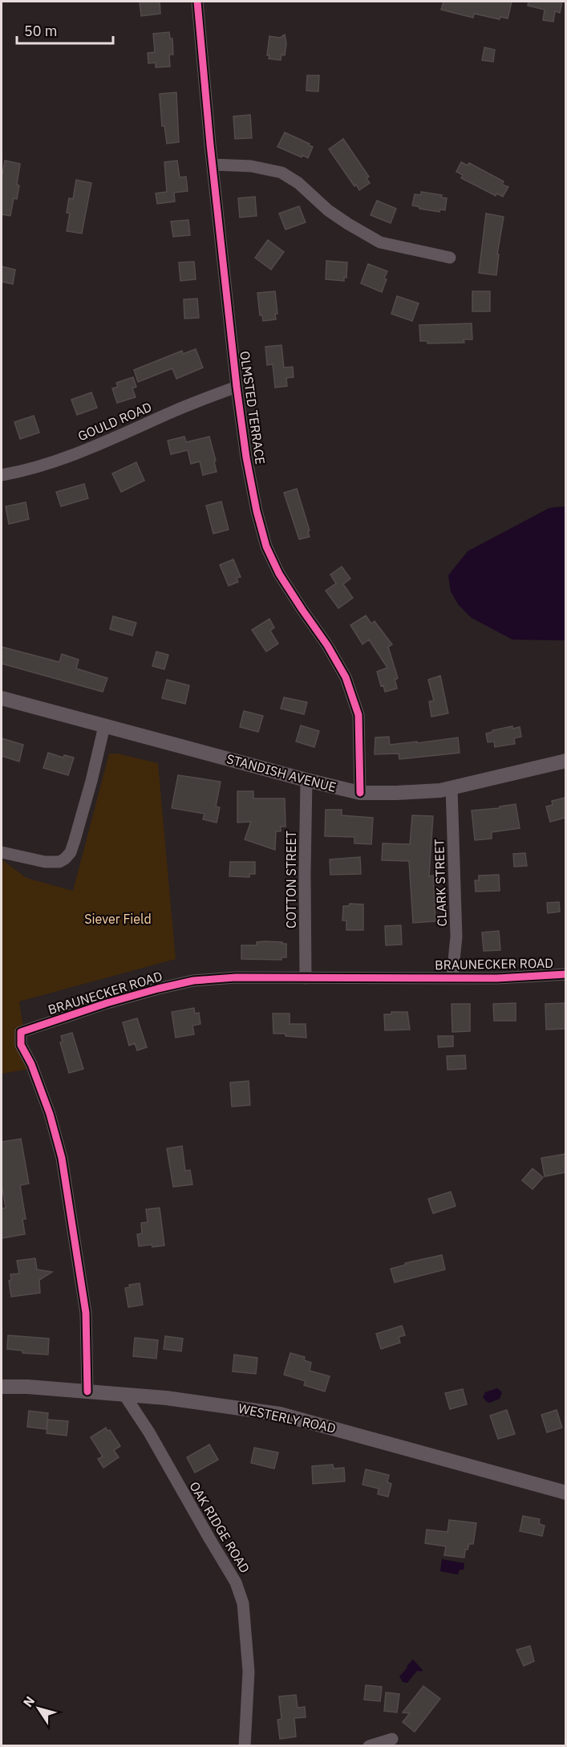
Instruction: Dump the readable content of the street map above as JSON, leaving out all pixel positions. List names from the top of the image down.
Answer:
{
  "streets": {
    "street": [
      "OLMSTED TERRACE",
      "GOULD ROAD",
      "STANDISH AVENUE",
      "COTTON STREET",
      "CLARK STREET",
      "BRAUNECKER ROAD",
      "WESTERLY ROAD",
      "OAK RIDGE ROAD"
    ]
  },
  "crossings": [
    ["OLMSTED TERRACE", "GOULD ROAD"],
    ["OLMSTED TERRACE", "STANDISH AVENUE"],
    ["STANDISH AVENUE", "COTTON STREET"],
    ["STANDISH AVENUE", "CLARK STREET"],
    ["COTTON STREET", "BRAUNECKER ROAD"],
    ["CLARK STREET", "BRAUNECKER ROAD"],
    ["BRAUNECKER ROAD", "WESTERLY ROAD"],
    ["WESTERLY ROAD", "OAK RIDGE ROAD"]
  ],
  "parks": ["Siever Field"],
  "scale_bar": "50 m",
  "north": "top left"
}
